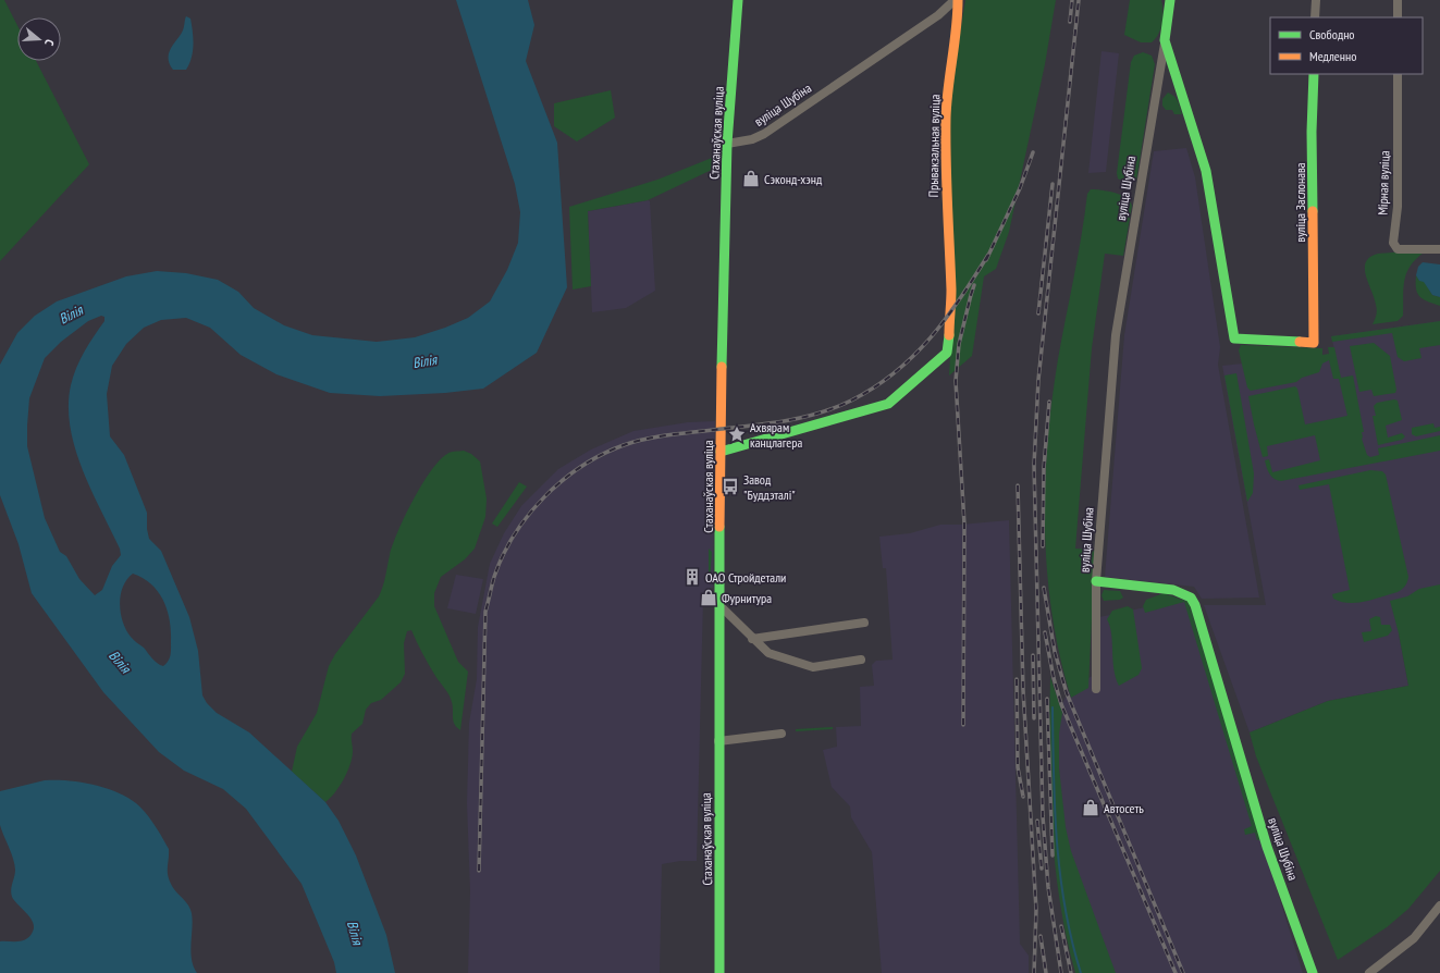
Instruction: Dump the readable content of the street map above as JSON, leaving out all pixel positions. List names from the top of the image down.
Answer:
{
  "streets": {
    "street": [
      "вуліца Шубіна",
      "Стаханаўская вуліца",
      "Прывакзальная вуліца",
      "Мірная вуліца",
      "вуліца Заслонава"
    ]
  },
  "crossings": [
    ["вуліца Шубіна", "Стаханаўская вуліца"],
    ["вуліца Шубіна", "Прывакзальная вуліца"],
    ["вуліца Шубіна", "вуліца Заслонава"],
    ["Стаханаўская вуліца", "Прывакзальная вуліца"]
  ],
  "water": ["Вілія"],
  "places": {
    "shop": ["Сэконд-хэнд", "Фурнитура", "Автосеть"],
    "place": ["Ахвярам канцлагера"],
    "bus stop": ["Завод \"Буддэталі\""],
    "building": ["ОАО Стройдетали"]
  },
  "legend": ["Свободно", "Медленно"],
  "north": "right"
}
